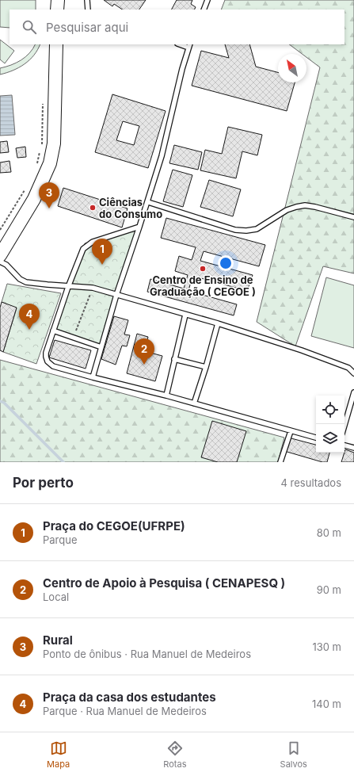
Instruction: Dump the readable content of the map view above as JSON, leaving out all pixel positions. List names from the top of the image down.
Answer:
{
  "places": ["Ciências do Consumo", "Centro de Ensino de Graduação ( CEGOE )"],
  "north": "top left",
  "page": {
    "search": "Pesquisar aqui",
    "pins": [
      "3",
      "1",
      "4",
      "2"
    ],
    "heading": ["Por perto", "4 resultados"],
    "list": [
      {
        "mark": "1",
        "name": "Praça do CEGOE(UFRPE)",
        "note": "Parque",
        "value": "80 m"
      },
      {
        "mark": "2",
        "name": "Centro de Apoio à Pesquisa ( CENAPESQ )",
        "note": "Local",
        "value": "90 m"
      },
      {
        "mark": "3",
        "name": "Rural",
        "note": "Ponto de ônibus · Rua Manuel de Medeiros",
        "value": "130 m"
      },
      {
        "mark": "4",
        "name": "Praça da casa dos estudantes",
        "note": "Parque · Rua Manuel de Medeiros",
        "value": "140 m"
      }
    ],
    "nav": ["Mapa", "Rotas", "Salvos"]
  }
}
